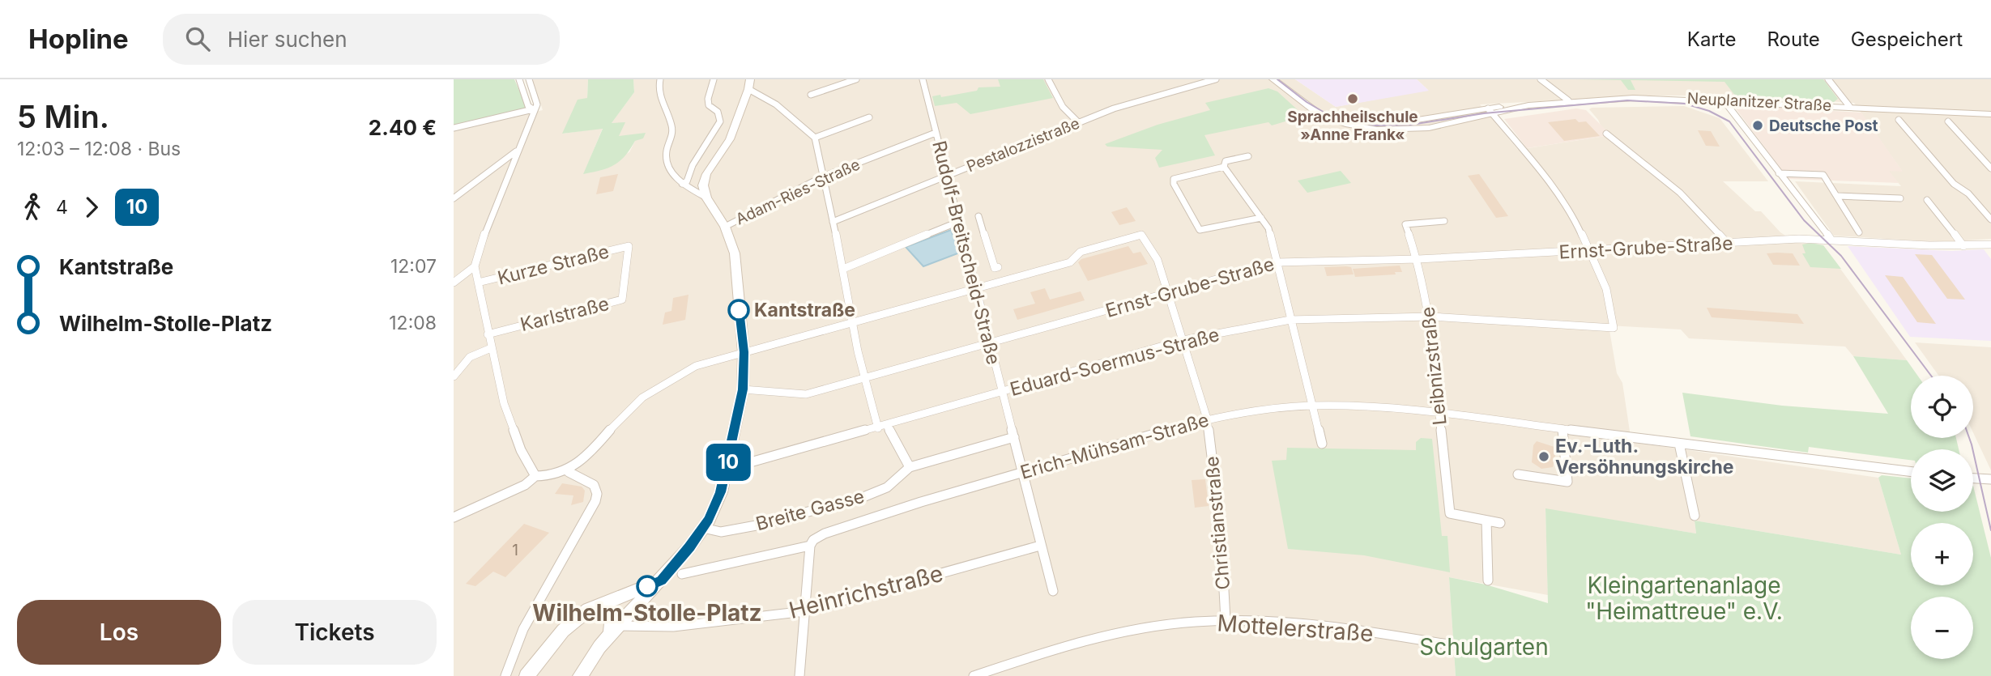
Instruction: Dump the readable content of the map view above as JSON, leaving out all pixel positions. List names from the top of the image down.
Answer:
{
  "streets": {
    "street": [
      "Neuplanitzer Straße",
      "Pestalozzistraße",
      "Adam-Ries-Straße",
      "Ernst-Grube-Straße",
      "Rudolf-Breitscheid-Straße",
      "Kurze Straße",
      "Karlstraße",
      "Eduard-Soermus-Straße",
      "Leibnizstraße",
      "Erich-Mühsam-Straße",
      "Breite Gasse",
      "Christianstraße",
      "Heinrichstraße",
      "Mottelerstraße"
    ]
  },
  "crossings": [
    ["Pestalozzistraße", "Rudolf-Breitscheid-Straße"],
    ["Adam-Ries-Straße", "Rudolf-Breitscheid-Straße"],
    ["Ernst-Grube-Straße", "Rudolf-Breitscheid-Straße"],
    ["Ernst-Grube-Straße", "Eduard-Soermus-Straße"],
    ["Ernst-Grube-Straße", "Leibnizstraße"],
    ["Ernst-Grube-Straße", "Christianstraße"],
    ["Rudolf-Breitscheid-Straße", "Eduard-Soermus-Straße"],
    ["Rudolf-Breitscheid-Straße", "Erich-Mühsam-Straße"],
    ["Rudolf-Breitscheid-Straße", "Breite Gasse"],
    ["Rudolf-Breitscheid-Straße", "Christianstraße"],
    ["Rudolf-Breitscheid-Straße", "Heinrichstraße"],
    ["Kurze Straße", "Karlstraße"],
    ["Eduard-Soermus-Straße", "Leibnizstraße"],
    ["Eduard-Soermus-Straße", "Christianstraße"],
    ["Leibnizstraße", "Erich-Mühsam-Straße"],
    ["Erich-Mühsam-Straße", "Christianstraße"],
    ["Christianstraße", "Mottelerstraße"]
  ],
  "parks": ["Kleingartenanlage \"Heimattreue\" e.V.", "Schulgarten"],
  "places": [
    "Sprachheilschule »Anne Frank«",
    "Deutsche Post",
    "Kantstraße",
    "Ev.-Luth. Versöhnungskirche",
    "Wilhelm-Stolle-Platz"
  ],
  "lines": ["bus line 10"],
  "house_numbers": ["1"],
  "page": {
    "header": "Hopline",
    "search": "Hier suchen",
    "nav": ["Karte", "Route", "Gespeichert"],
    "heading": ["5 Min.", "12:03 – 12:08 · Bus", "2.40 €"],
    "on_map": "10",
    "legs": ["4", "10"],
    "list": [
      {
        "name": "Kantstraße",
        "value": "12:07"
      },
      {
        "name": "Wilhelm-Stolle-Platz",
        "value": "12:08"
      }
    ],
    "map_buttons": ["+", "−"],
    "buttons": ["Los", "Tickets"]
  }
}
